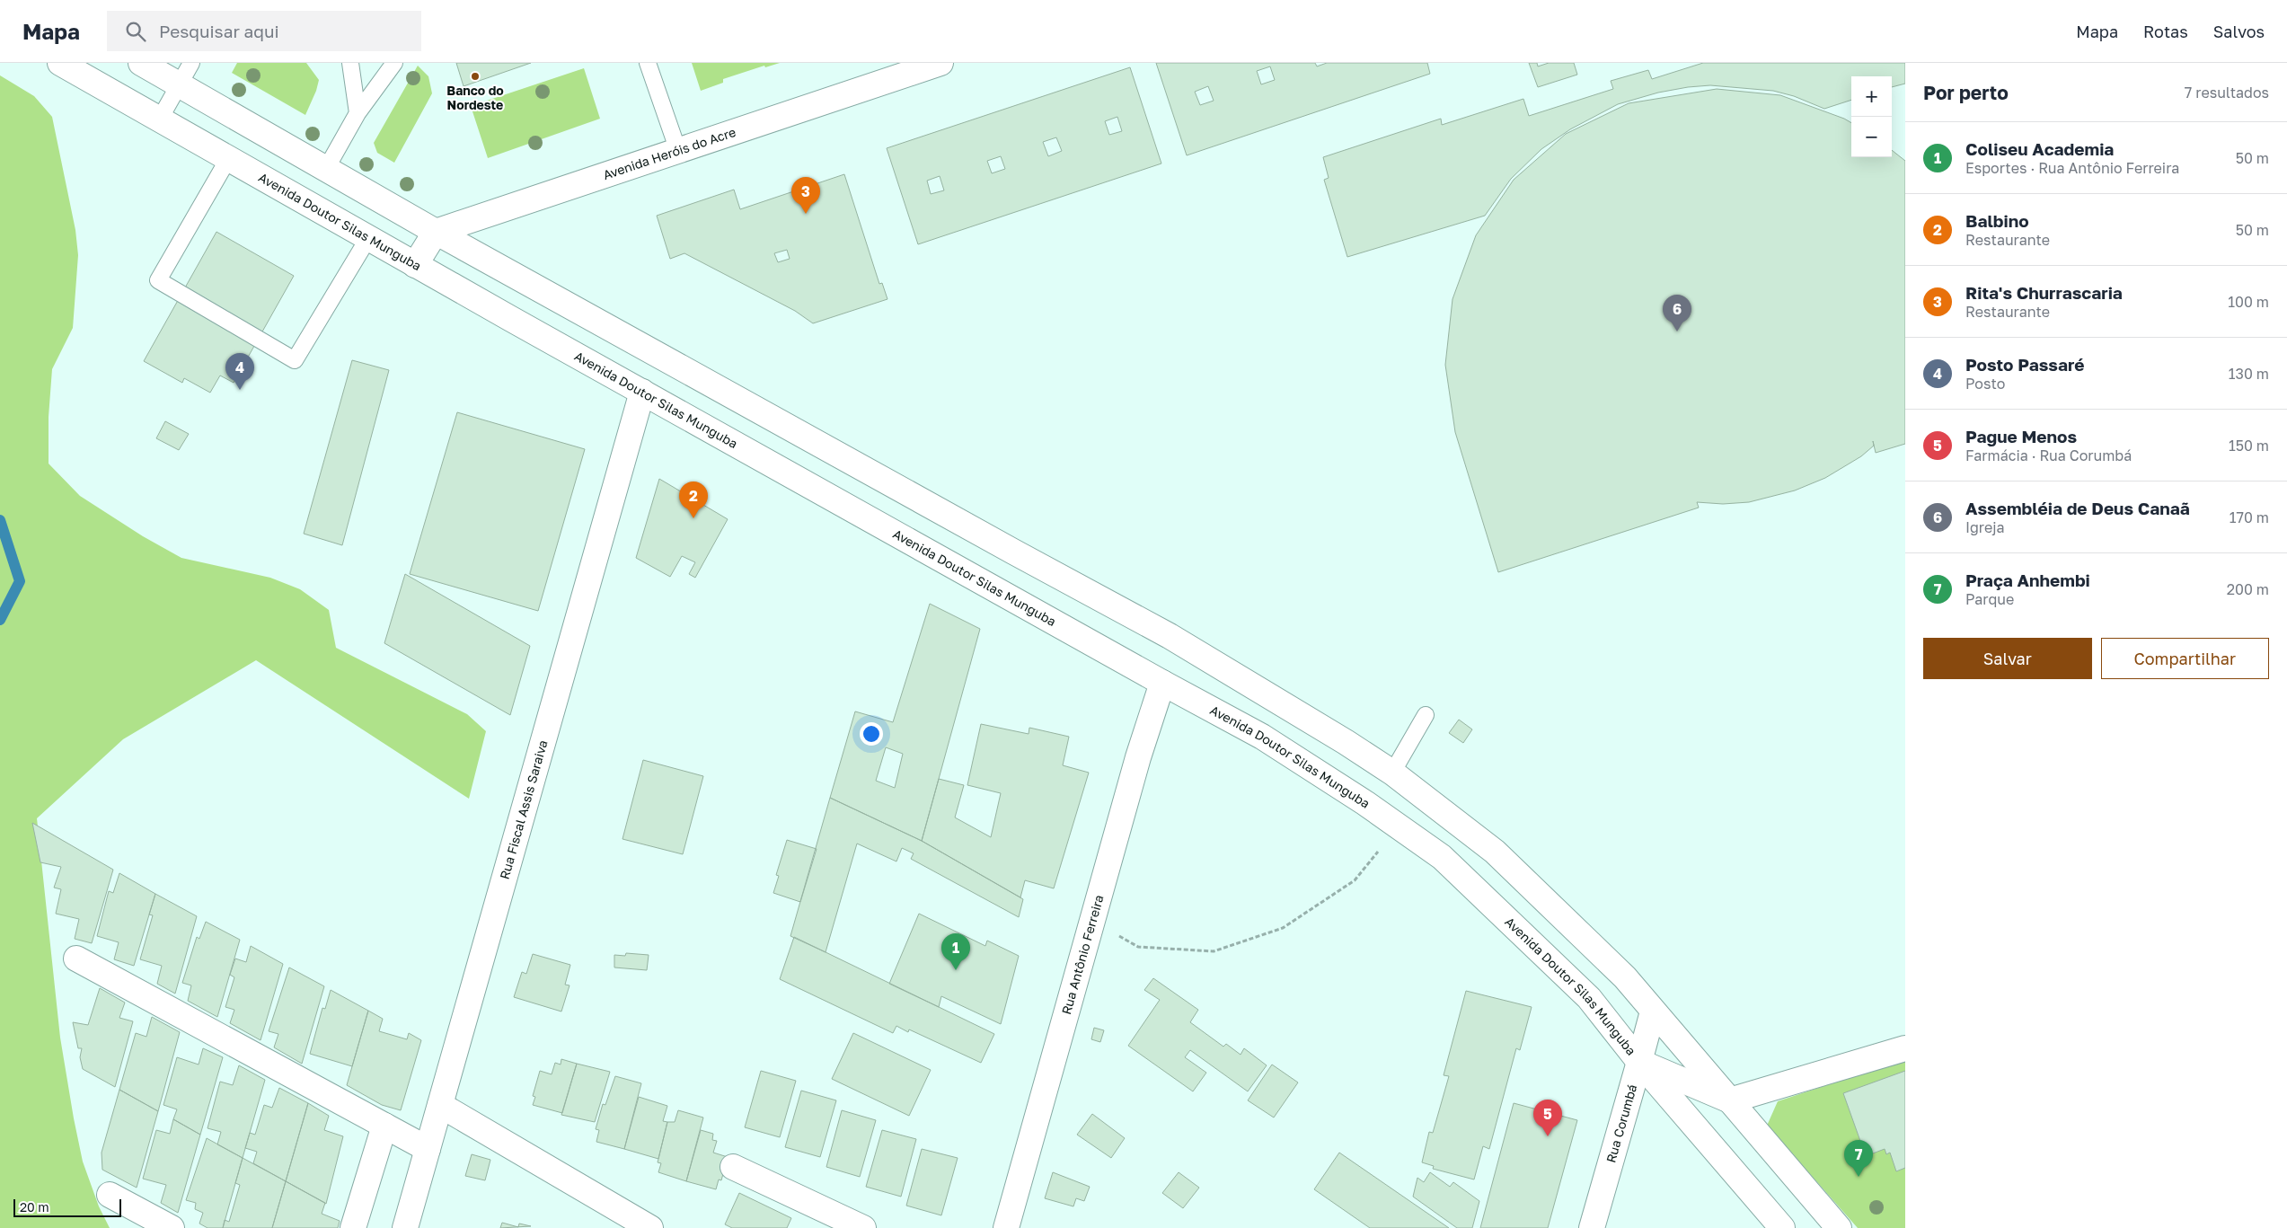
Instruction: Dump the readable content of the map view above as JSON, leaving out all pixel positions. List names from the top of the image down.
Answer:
{
  "streets": {
    "main road": [
      "Avenida Heróis do Acre",
      "Avenida Doutor Silas Munguba",
      "Rua Fiscal Assis Saraiva",
      "Rua Antônio Ferreira",
      "Rua Corumbá"
    ]
  },
  "crossings": [
    ["Avenida Doutor Silas Munguba", "Rua Fiscal Assis Saraiva"],
    ["Avenida Doutor Silas Munguba", "Rua Antônio Ferreira"],
    ["Avenida Doutor Silas Munguba", "Rua Corumbá"]
  ],
  "places": ["Banco do Nordeste"],
  "scale_bar": "20 m",
  "page": {
    "header": "Mapa",
    "search": "Pesquisar aqui",
    "nav": ["Mapa", "Rotas", "Salvos"],
    "heading": ["Por perto", "7 resultados"],
    "map_buttons": ["+", "−"],
    "list": [
      {
        "mark": "1",
        "name": "Coliseu Academia",
        "note": "Esportes · Rua Antônio Ferreira",
        "value": "50 m"
      },
      {
        "mark": "2",
        "name": "Balbino",
        "note": "Restaurante",
        "value": "50 m"
      },
      {
        "mark": "3",
        "name": "Rita's Churrascaria",
        "note": "Restaurante",
        "value": "100 m"
      },
      {
        "mark": "4",
        "name": "Posto Passaré",
        "note": "Posto",
        "value": "130 m"
      },
      {
        "mark": "5",
        "name": "Pague Menos",
        "note": "Farmácia · Rua Corumbá",
        "value": "150 m"
      },
      {
        "mark": "6",
        "name": "Assembléia de Deus Canaã",
        "note": "Igreja",
        "value": "170 m"
      },
      {
        "mark": "7",
        "name": "Praça Anhembi",
        "note": "Parque",
        "value": "200 m"
      }
    ],
    "pins": [
      "3",
      "6",
      "4",
      "2",
      "1",
      "5",
      "7"
    ],
    "buttons": ["Salvar", "Compartilhar"],
    "scale": "20 m"
  }
}
